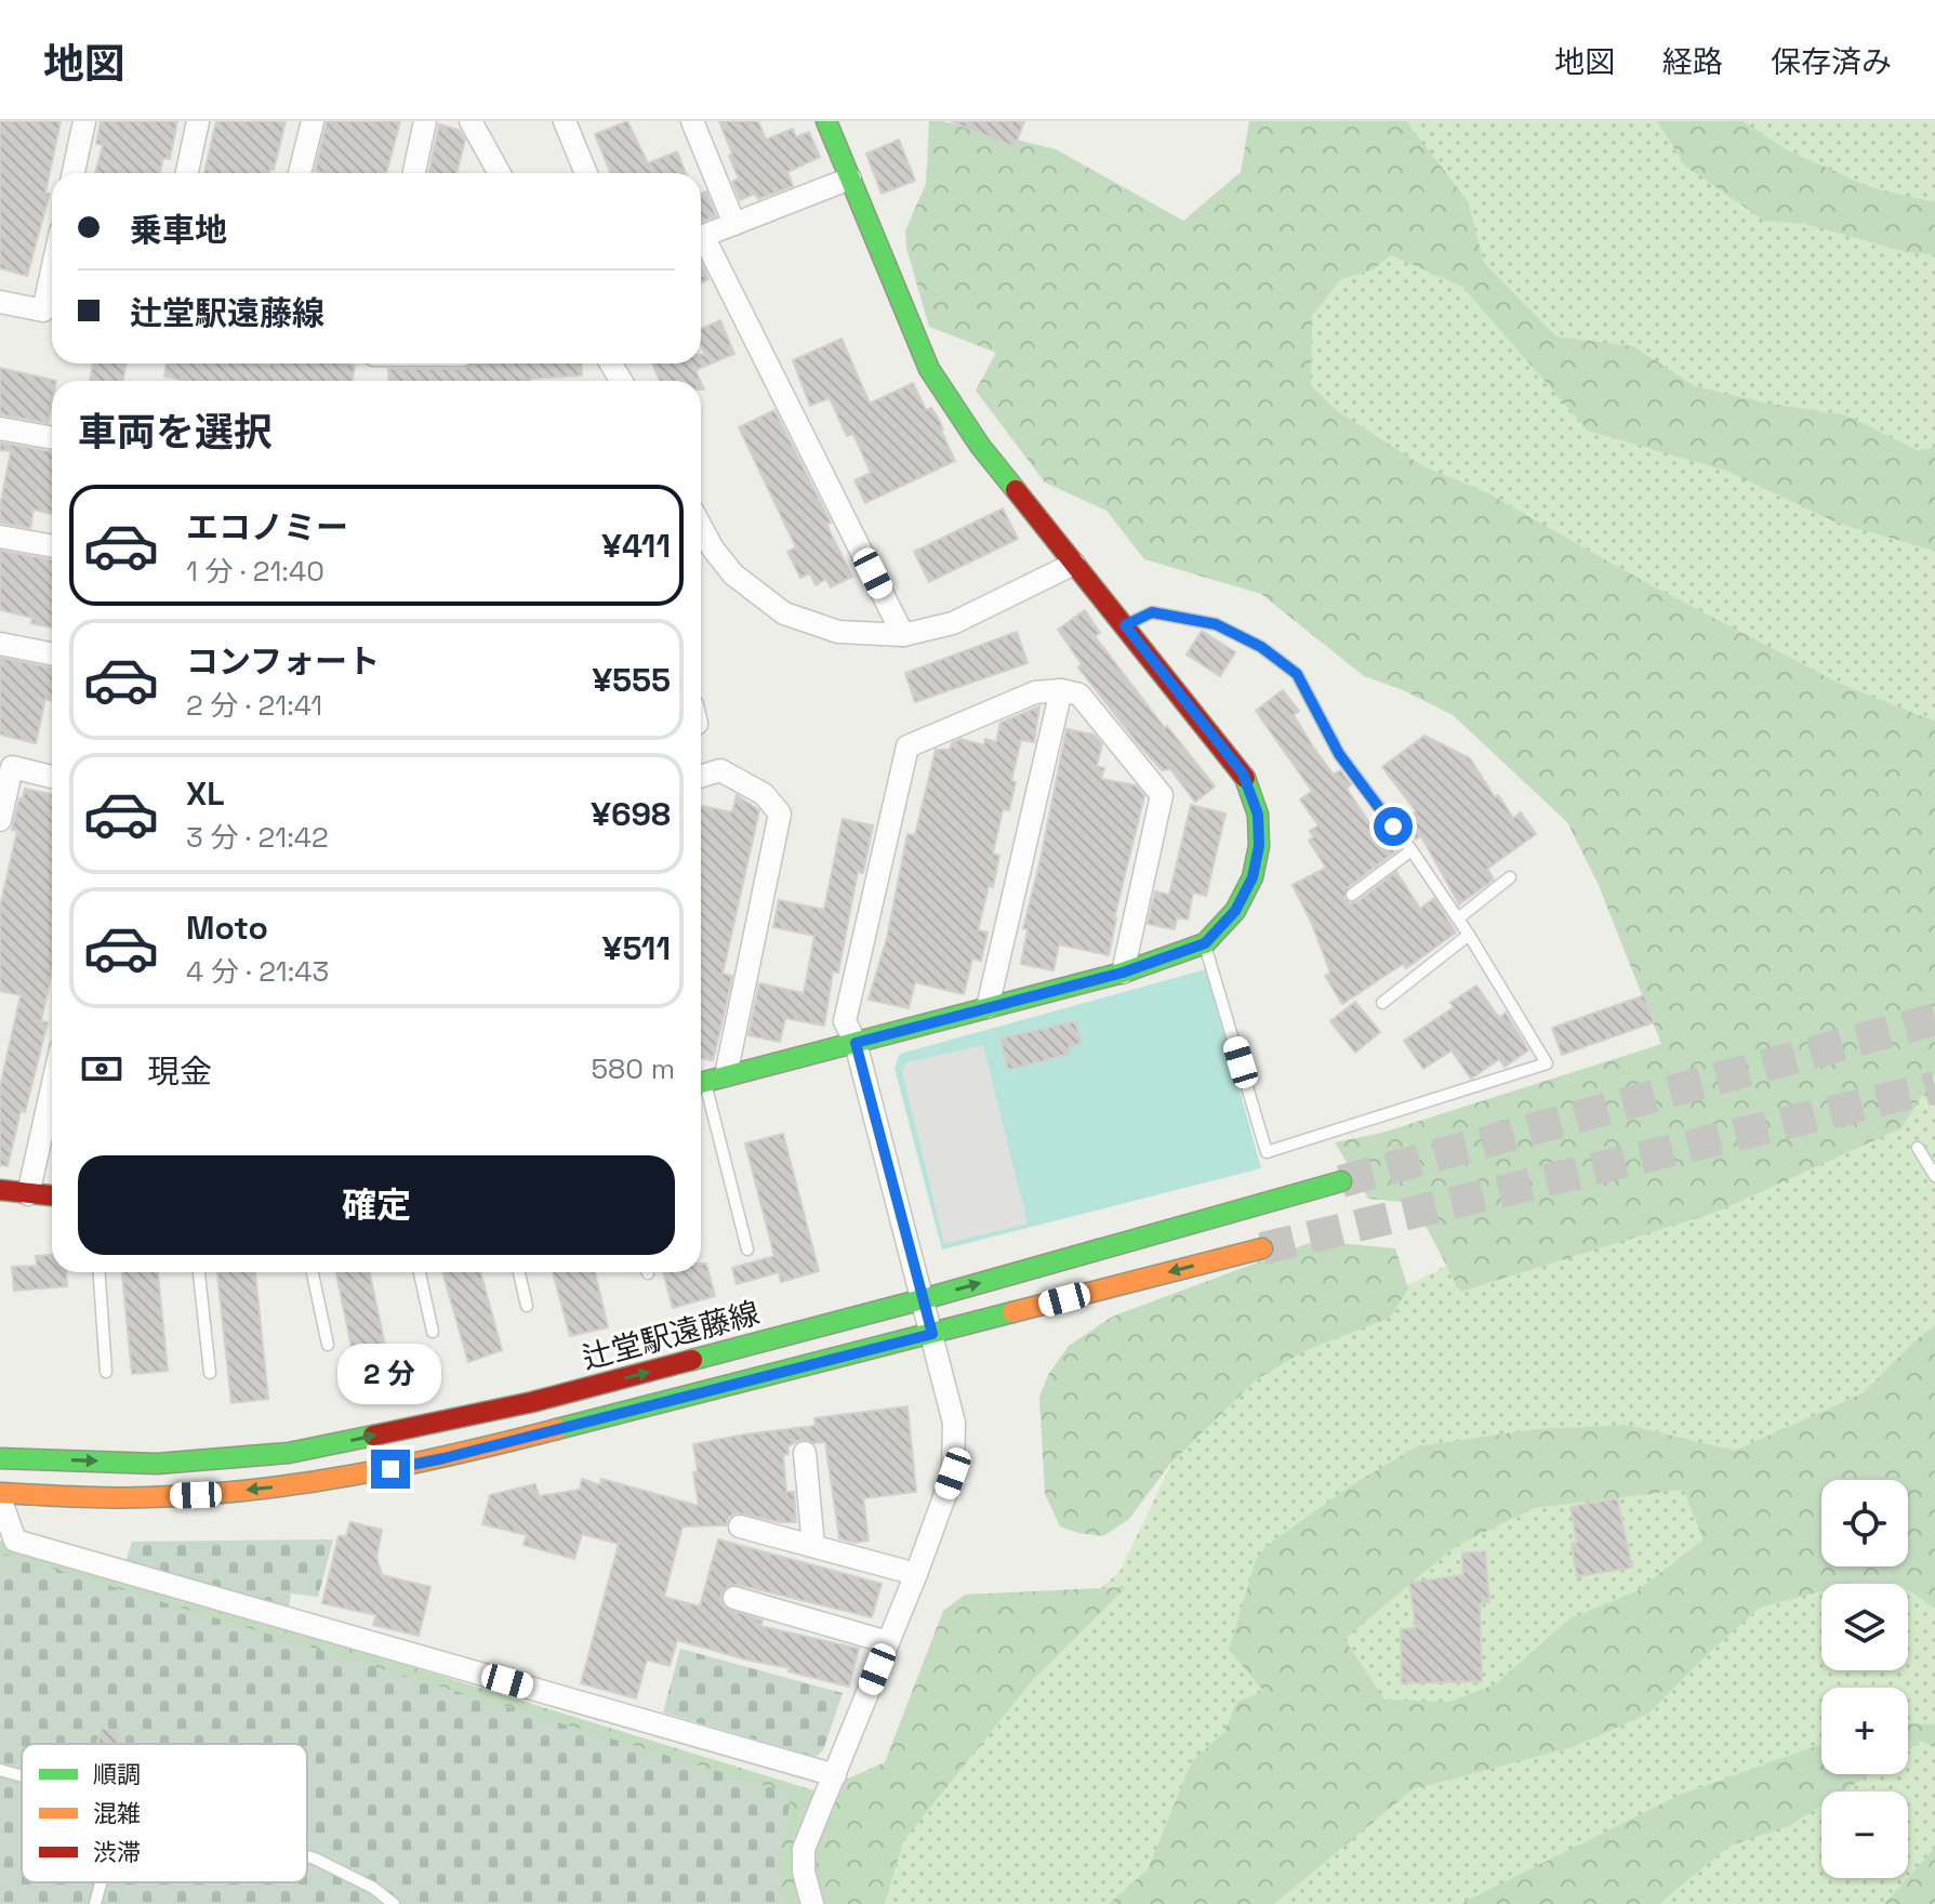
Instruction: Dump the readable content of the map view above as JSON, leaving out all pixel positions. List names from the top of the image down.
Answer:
{
  "streets": {
    "street": ["辻堂駅遠藤線"]
  },
  "legend": ["順調", "混雑", "渋滞"],
  "page": {
    "header": "地図",
    "nav": ["地図", "経路", "保存済み"],
    "banner": ["乗車地", "辻堂駅遠藤線"],
    "heading": "車両を選択",
    "list": [
      {
        "name": "エコノミー",
        "note": "1 分 · 21:40",
        "value": "¥411"
      },
      {
        "name": "コンフォート",
        "note": "2 分 · 21:41",
        "value": "¥555"
      },
      {
        "name": "XL",
        "note": "3 分 · 21:42",
        "value": "¥698"
      },
      {
        "name": "Moto",
        "note": "4 分 · 21:43",
        "value": "¥511"
      }
    ],
    "pay": ["現金", "580 m"],
    "buttons": "確定",
    "bubble": "2 分",
    "map_buttons": ["+", "−"]
  }
}
